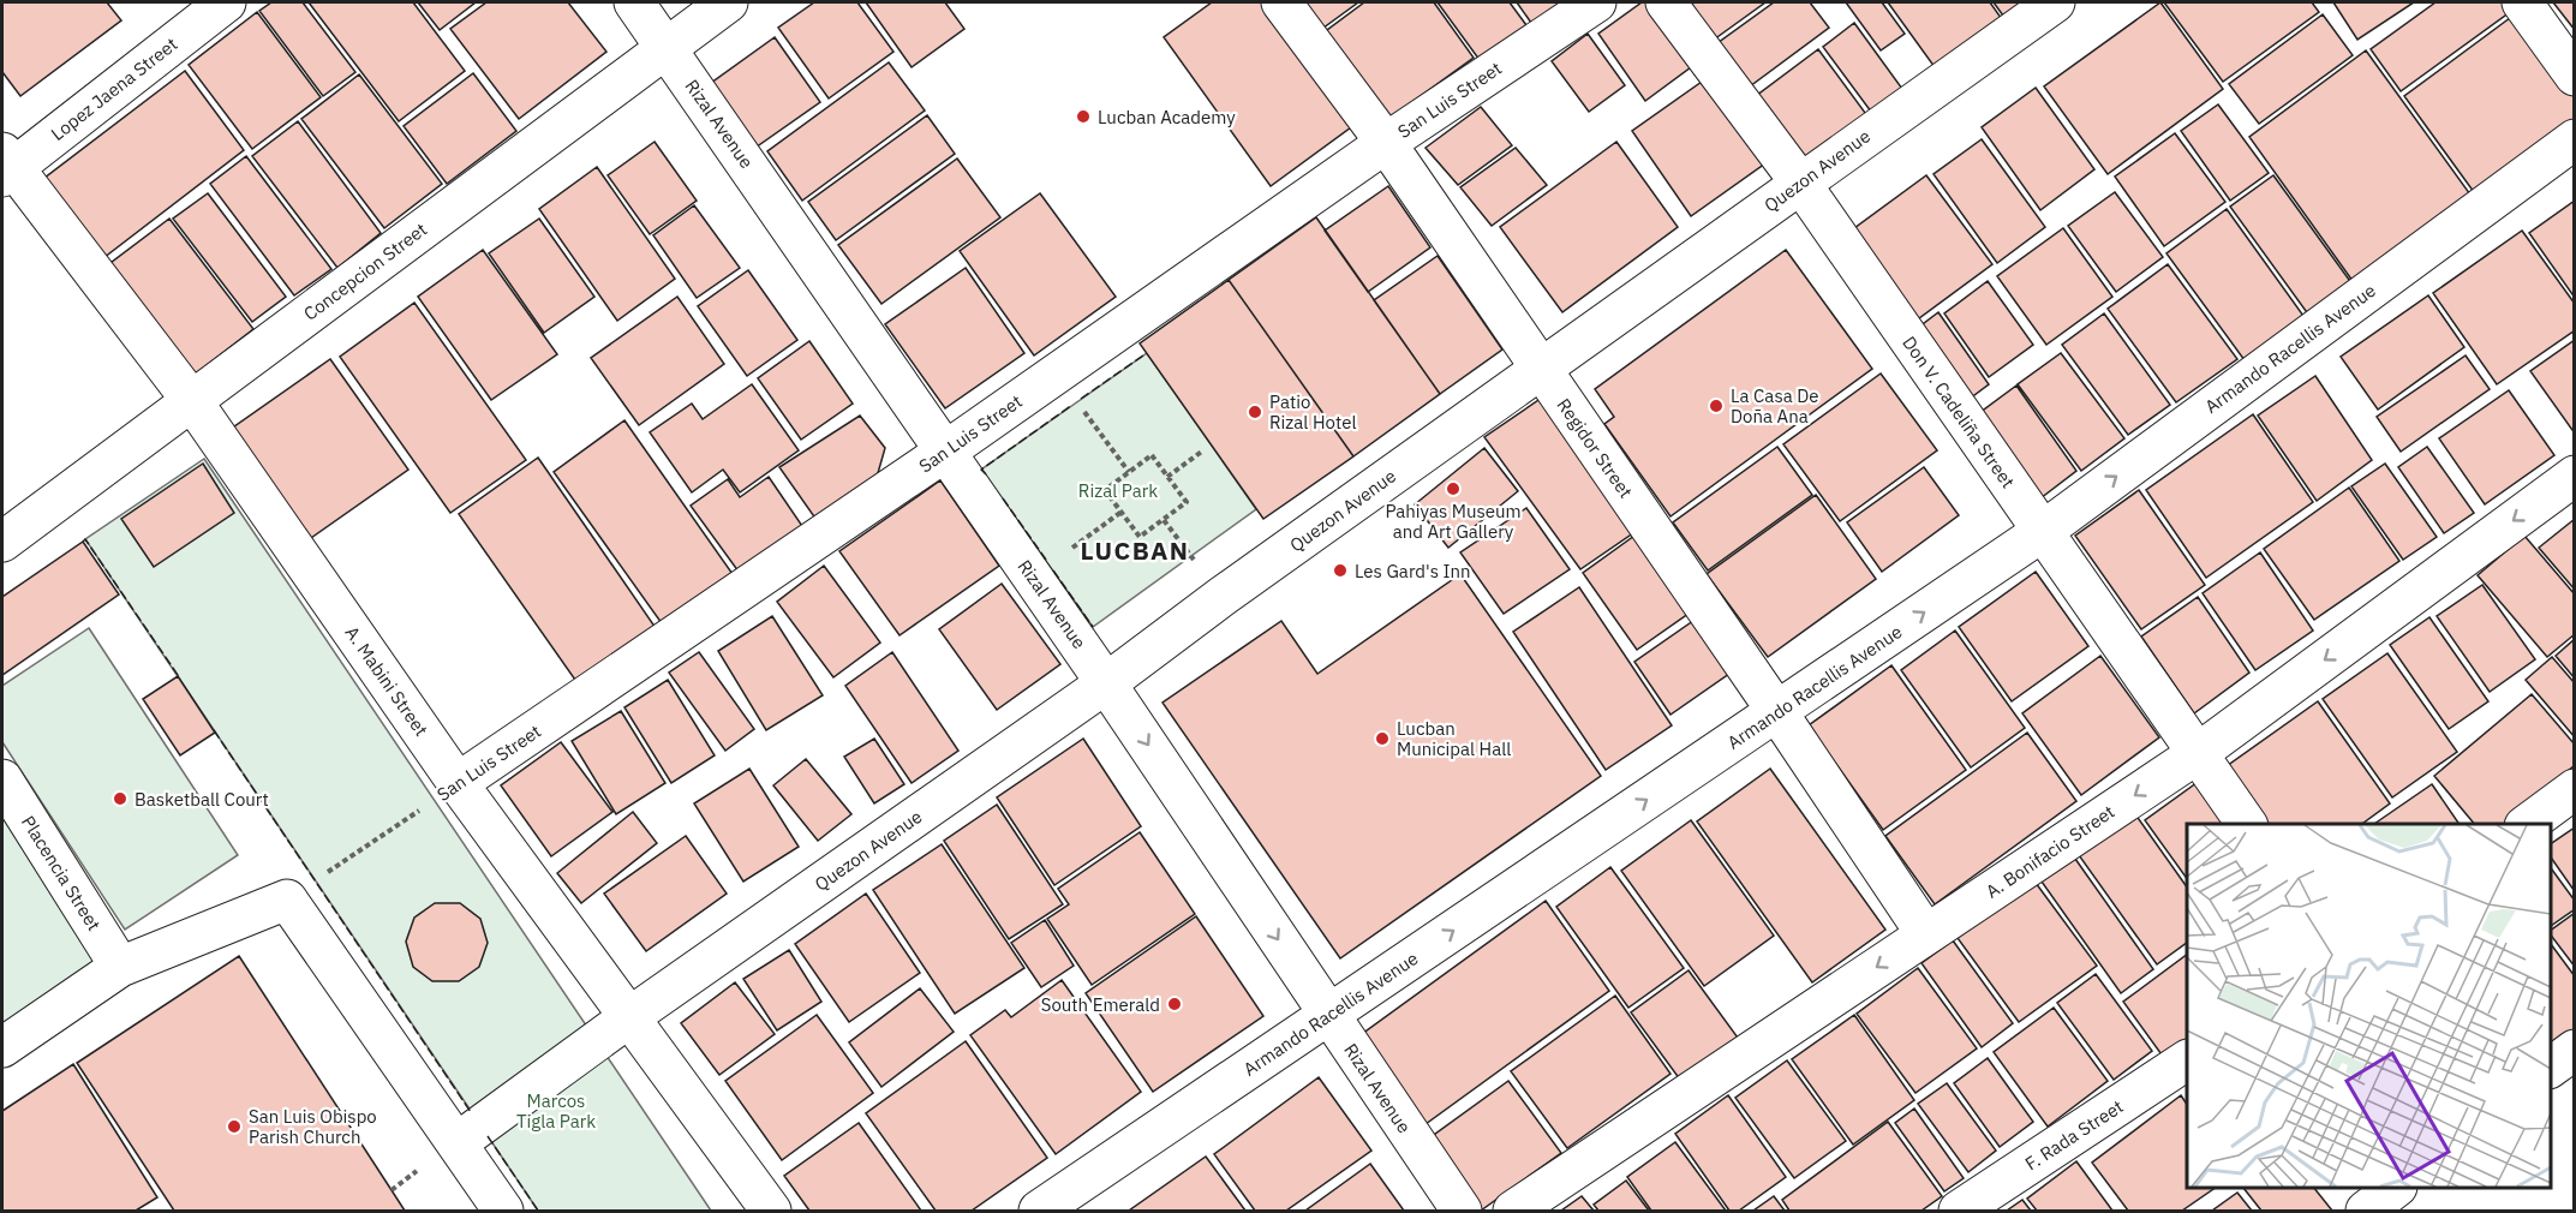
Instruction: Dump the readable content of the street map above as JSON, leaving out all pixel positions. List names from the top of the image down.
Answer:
{
  "streets": {
    "street": [
      "Lopez Jaena Street",
      "San Luis Street",
      "Rizal Avenue",
      "Quezon Avenue",
      "Concepcion Street",
      "Armando Racellis Avenue",
      "Don V. Cadeliña Street",
      "Regidor Street",
      "A. Mabini Street",
      "A. Bonifacio Street",
      "Placencia Street",
      "F. Rada Street"
    ]
  },
  "crossings": [
    ["Lopez Jaena Street", "A. Mabini Street"],
    ["San Luis Street", "Rizal Avenue"],
    ["San Luis Street", "Regidor Street"],
    ["San Luis Street", "A. Mabini Street"],
    ["Rizal Avenue", "Quezon Avenue"],
    ["Rizal Avenue", "Concepcion Street"],
    ["Rizal Avenue", "Armando Racellis Avenue"],
    ["Quezon Avenue", "Don V. Cadeliña Street"],
    ["Quezon Avenue", "Regidor Street"],
    ["Quezon Avenue", "A. Mabini Street"],
    ["Concepcion Street", "A. Mabini Street"],
    ["Armando Racellis Avenue", "Don V. Cadeliña Street"],
    ["Armando Racellis Avenue", "Regidor Street"],
    ["Don V. Cadeliña Street", "A. Bonifacio Street"],
    ["Regidor Street", "A. Bonifacio Street"]
  ],
  "one_way": ["Armando Racellis Avenue", "A. Bonifacio Street"],
  "districts": ["LUCBAN"],
  "parks": ["Rizal Park", "Marcos Tigla Park"],
  "places": [
    "Lucban Academy",
    "La Casa De Doña Ana",
    "Patio Rizal Hotel",
    "Pahiyas Museum and Art Gallery",
    "Les Gard's Inn",
    "Lucban Municipal Hall",
    "Basketball Court",
    "South Emerald",
    "San Luis Obispo Parish Church"
  ]
}
